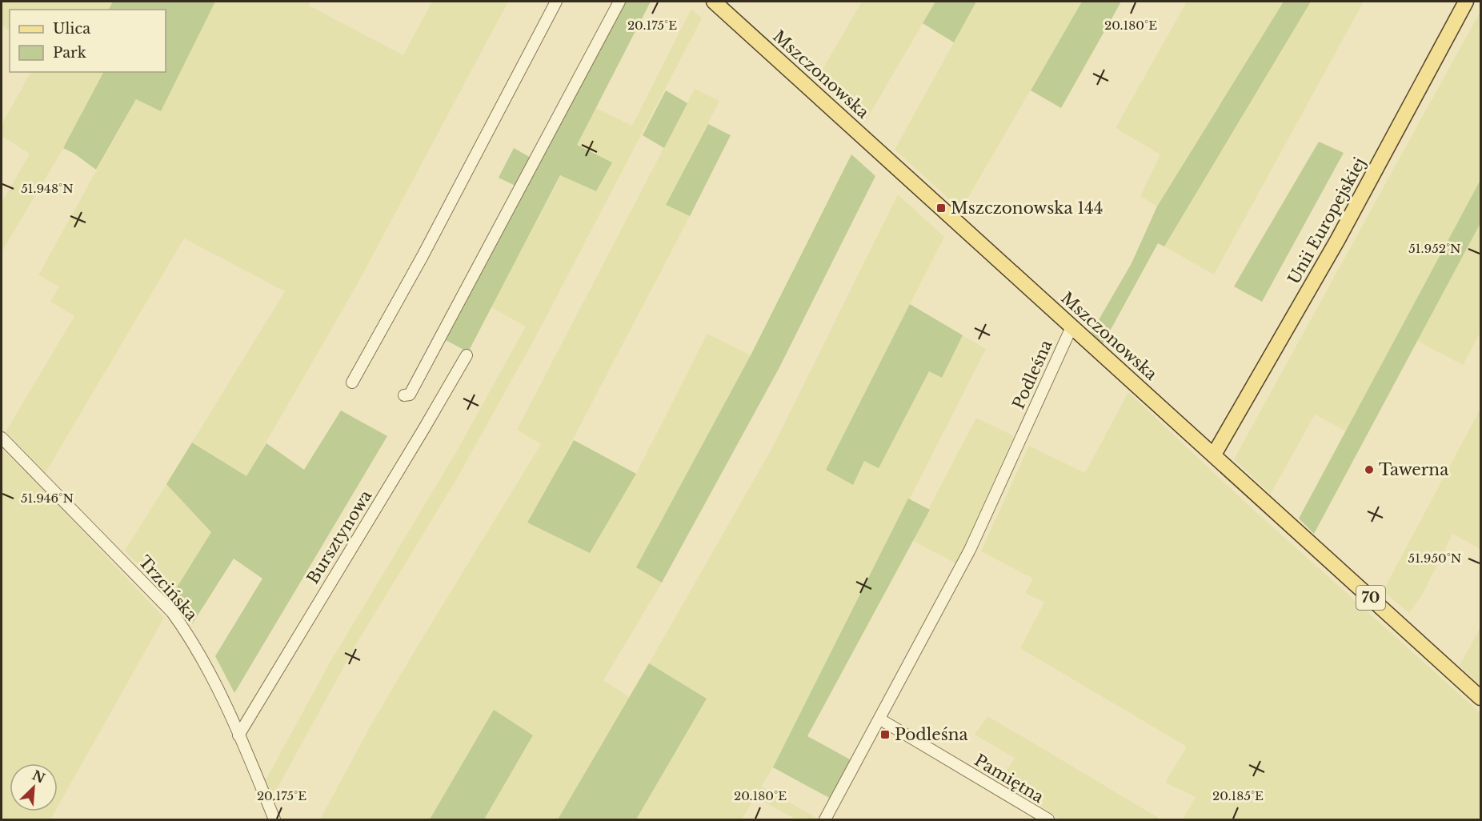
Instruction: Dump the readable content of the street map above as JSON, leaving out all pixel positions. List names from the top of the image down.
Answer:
{
  "streets": {
    "main road": ["Mszczonowska", "Unii Europejskiej", "70"],
    "street": [
      "Podleśna",
      "Bursztynowa",
      "Trzcińska",
      "Pamiętna"
    ]
  },
  "crossings": [
    ["Mszczonowska", "Unii Europejskiej"],
    ["Mszczonowska", "Podleśna"],
    ["Podleśna", "Pamiętna"],
    ["Bursztynowa", "Trzcińska"]
  ],
  "places": {
    "transit": ["Mszczonowska 144", "Podleśna"],
    "other": ["Tawerna"]
  },
  "legend": ["Ulica", "Park"],
  "north": "top right",
  "coordinates": [
    "20.175°E",
    "20.180°E",
    "51.948°N",
    "51.952°N",
    "51.946°N",
    "51.950°N",
    "20.185°E"
  ]
}
